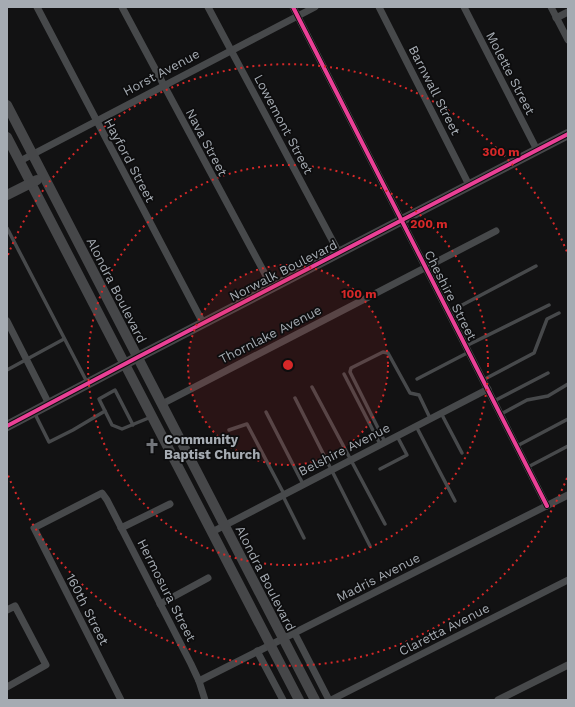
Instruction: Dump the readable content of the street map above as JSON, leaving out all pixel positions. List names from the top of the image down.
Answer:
{
  "streets": {
    "main road": ["Norwalk Boulevard", "Alondra Boulevard"],
    "street": [
      "Horst Avenue",
      "Molette Street",
      "Barnwall Street",
      "Lowemont Street",
      "Nava Street",
      "Hayford Street",
      "Cheshire Street",
      "Thornlake Avenue",
      "Belshire Avenue",
      "Madris Avenue",
      "Hermosura Street",
      "160th Street",
      "Claretta Avenue"
    ]
  },
  "crossings": [
    ["Horst Avenue", "Lowemont Street"],
    ["Horst Avenue", "Nava Street"],
    ["Horst Avenue", "Hayford Street"],
    ["Horst Avenue", "Alondra Boulevard"],
    ["Horst Avenue", "Cheshire Street"],
    ["Molette Street", "Norwalk Boulevard"],
    ["Barnwall Street", "Norwalk Boulevard"],
    ["Lowemont Street", "Norwalk Boulevard"],
    ["Nava Street", "Norwalk Boulevard"],
    ["Hayford Street", "Norwalk Boulevard"],
    ["Norwalk Boulevard", "Alondra Boulevard"],
    ["Norwalk Boulevard", "Cheshire Street"],
    ["Alondra Boulevard", "Thornlake Avenue"],
    ["Alondra Boulevard", "Belshire Avenue"],
    ["Alondra Boulevard", "Madris Avenue"],
    ["Alondra Boulevard", "Claretta Avenue"],
    ["Cheshire Street", "Thornlake Avenue"],
    ["Cheshire Street", "Belshire Avenue"],
    ["Cheshire Street", "Madris Avenue"],
    ["Madris Avenue", "Hermosura Street"],
    ["Hermosura Street", "160th Street"]
  ],
  "places": {
    "church": ["Community Baptist Church"]
  },
  "rings": ["300 m", "200 m", "100 m"]
}
